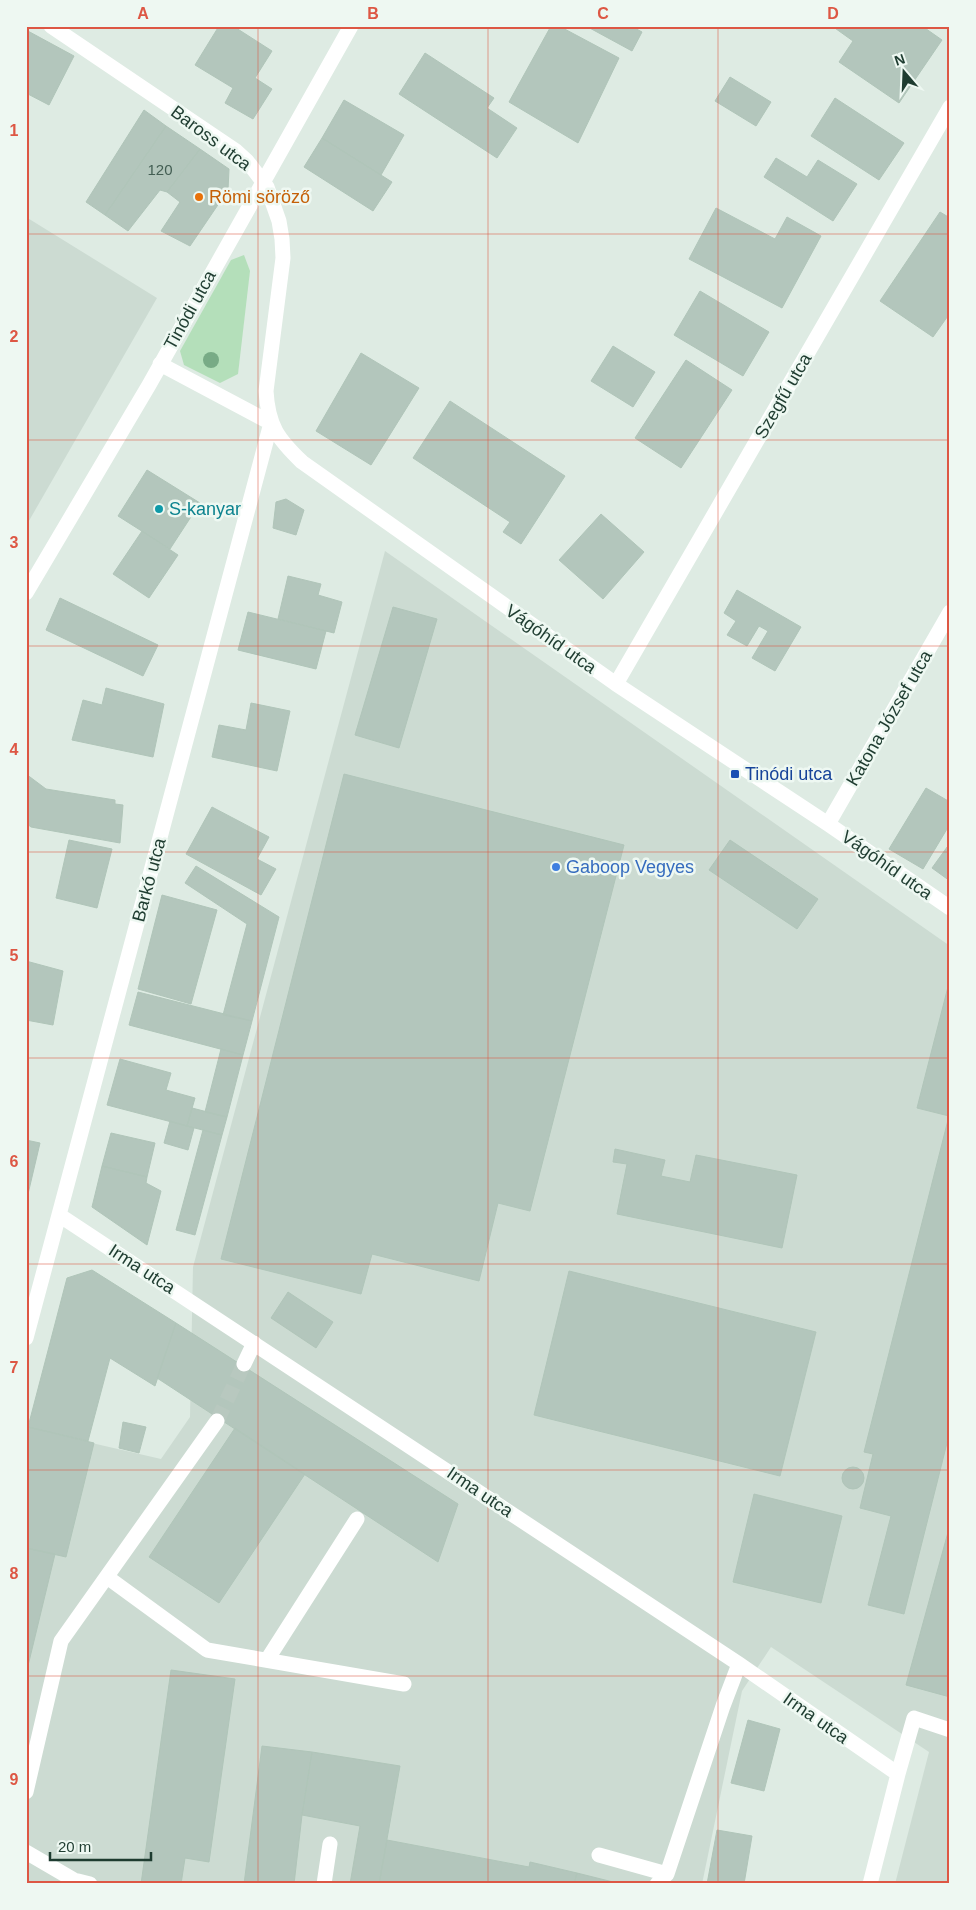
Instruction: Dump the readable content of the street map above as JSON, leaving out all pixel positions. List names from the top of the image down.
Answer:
{
  "streets": {
    "street": [
      "Baross utca",
      "Tinódi utca",
      "Szegfű utca",
      "Vágóhíd utca",
      "Katona József utca",
      "Barkó utca",
      "Irma utca"
    ]
  },
  "crossings": [
    ["Baross utca", "Tinódi utca"],
    ["Baross utca", "Vágóhíd utca"],
    ["Baross utca", "Barkó utca"],
    ["Tinódi utca", "Vágóhíd utca"],
    ["Szegfű utca", "Vágóhíd utca"],
    ["Vágóhíd utca", "Katona József utca"],
    ["Vágóhíd utca", "Barkó utca"],
    ["Barkó utca", "Irma utca"]
  ],
  "places": {
    "other": ["Römi söröző", "S-kanyar", "Gaboop Vegyes"],
    "transit": ["Tinódi utca"]
  },
  "house_numbers": ["120"],
  "scale_bar": "20 m",
  "north": "top",
  "grid": {
    "columns": [
      "A",
      "B",
      "C",
      "D"
    ],
    "rows": [
      "1",
      "2",
      "3",
      "4",
      "5",
      "6",
      "7",
      "8",
      "9"
    ]
  }
}
